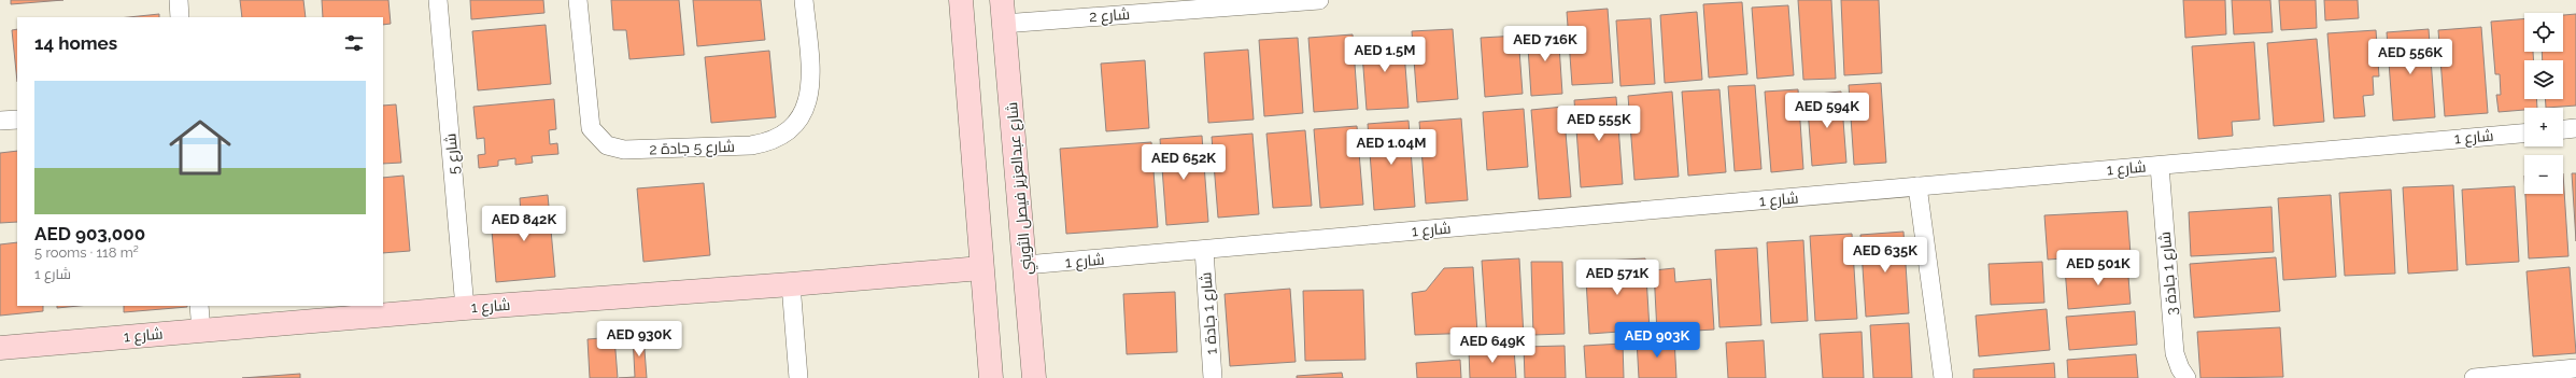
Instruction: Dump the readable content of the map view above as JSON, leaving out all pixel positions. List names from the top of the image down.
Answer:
{
  "streets": {
    "street": [
      "شارع 2",
      "شارع 1",
      "شارع 5 جادة 2",
      "شارع 5",
      "شارع عبدالعزيز فيصل الثويني",
      "شارع 1 جادة 3",
      "شارع 1 جادة 1"
    ]
  },
  "crossings": [
    ["شارع 2", "شارع عبدالعزيز فيصل الثويني"],
    ["شارع 1", "شارع 5"],
    ["شارع 1", "شارع عبدالعزيز فيصل الثويني"],
    ["شارع 1", "شارع 1 جادة 3"],
    ["شارع 1", "شارع 1 جادة 1"]
  ],
  "page": {
    "map_buttons": ["+", "−"],
    "heading": "14 homes",
    "price": [
      "AED 716K",
      "AED 1.5M",
      "AED 556K",
      "AED 594K",
      "AED 555K",
      "AED 1.04M",
      "AED 652K",
      "AED 842K",
      "AED 635K",
      "AED 501K",
      "AED 571K",
      "AED 930K",
      "AED 903K",
      "AED 649K"
    ],
    "list": [
      {
        "name": "AED 903,000",
        "note": "5 rooms · 118 m² · شارع 1"
      }
    ]
  }
}
